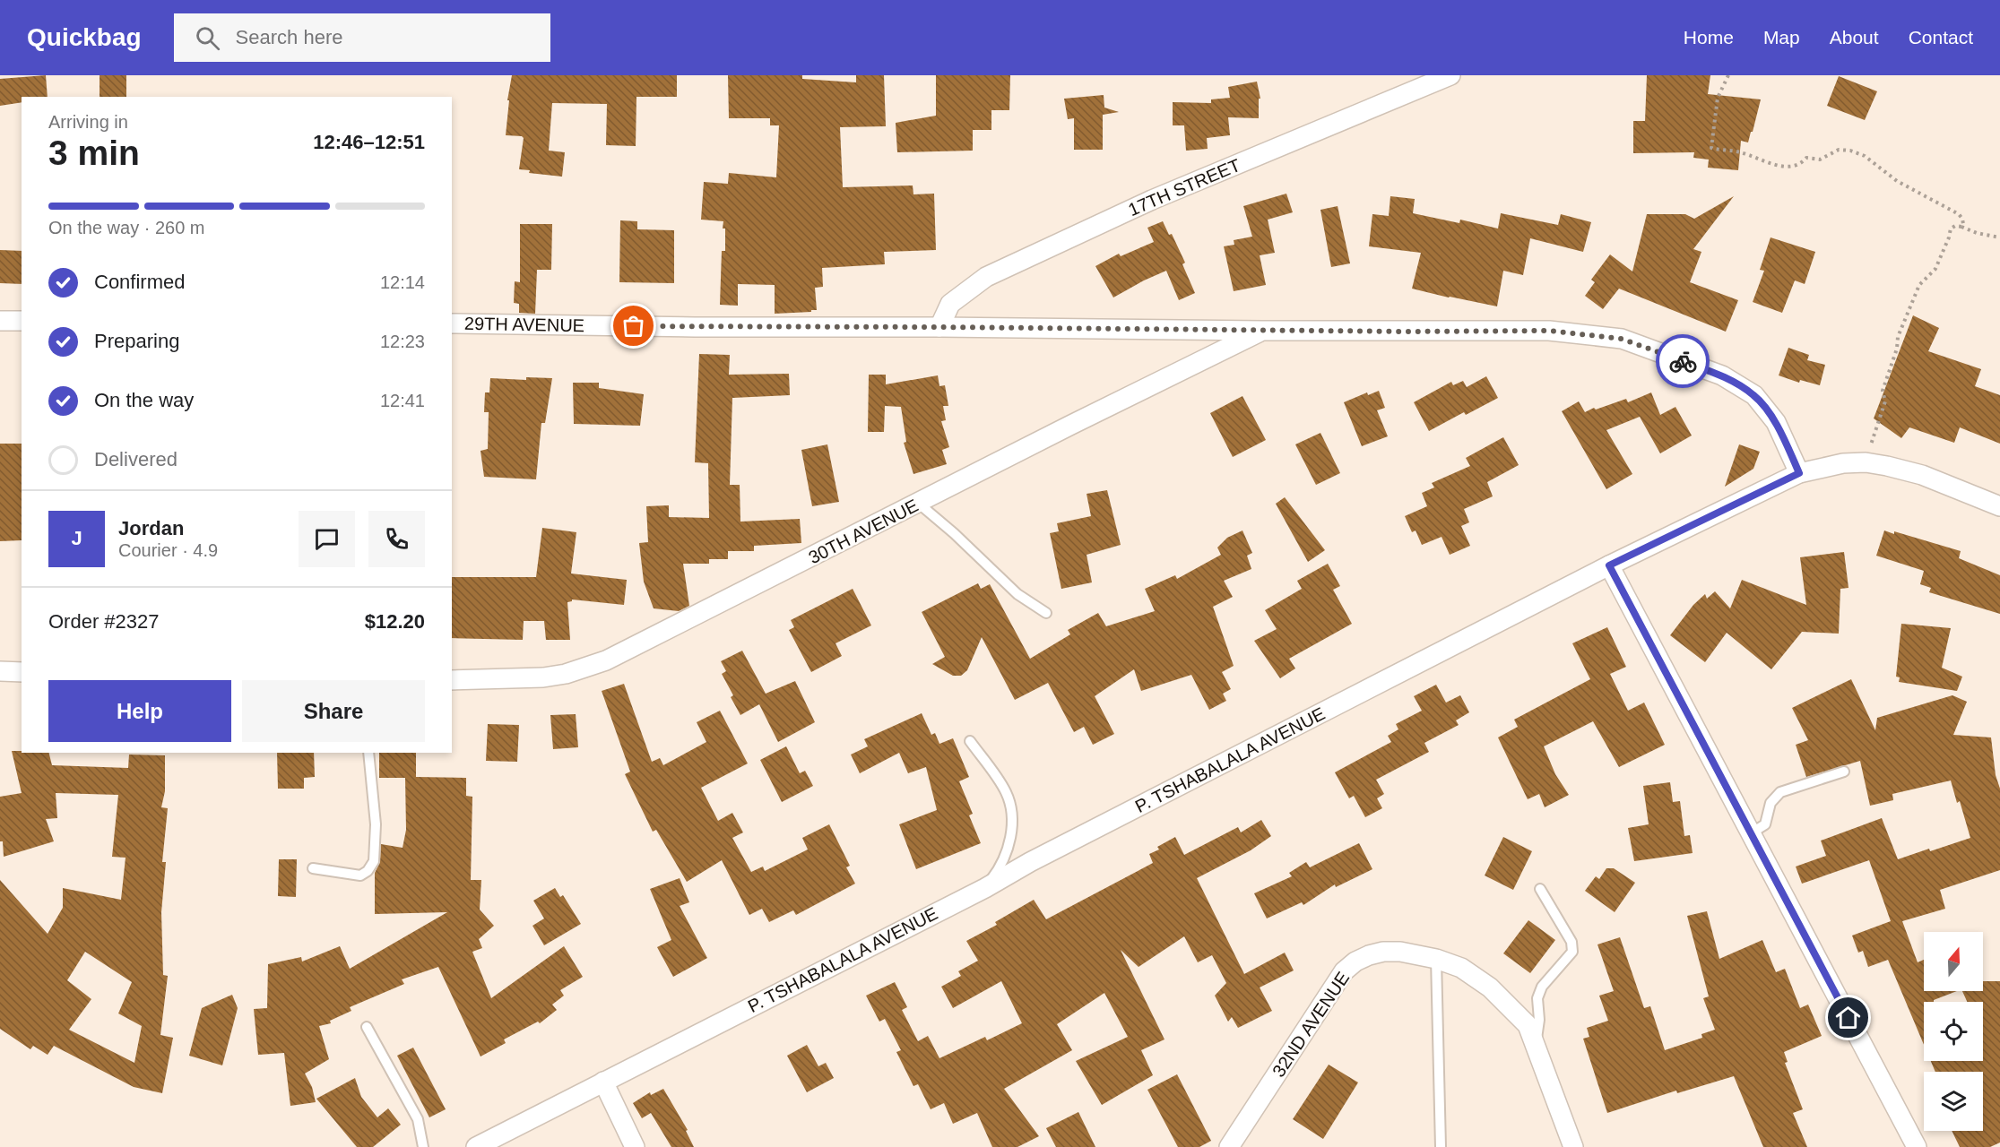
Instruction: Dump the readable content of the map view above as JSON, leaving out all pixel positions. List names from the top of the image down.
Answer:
{
  "streets": {
    "street": [
      "17TH STREET",
      "29TH AVENUE",
      "30TH AVENUE",
      "P. TSHABALALA AVENUE",
      "32ND AVENUE"
    ]
  },
  "crossings": [
    ["17TH STREET", "29TH AVENUE"],
    ["29TH AVENUE", "30TH AVENUE"],
    ["29TH AVENUE", "P. TSHABALALA AVENUE"]
  ],
  "north": "top",
  "page": {
    "header": "Quickbag",
    "search": "Search here",
    "nav": [
      "Home",
      "Map",
      "About",
      "Contact"
    ],
    "heading": ["3 min", "Arriving in", "12:46–12:51"],
    "panel": [
      "Jordan",
      "Courier · 4.9",
      "Order #2327",
      "$12.20"
    ],
    "bar": "On the way · 260 m",
    "list": [
      ["Confirmed", "12:14"],
      ["Preparing", "12:23"],
      ["On the way", "12:41"],
      "Delivered"
    ],
    "round": "J",
    "buttons": ["Help", "Share"]
  }
}
